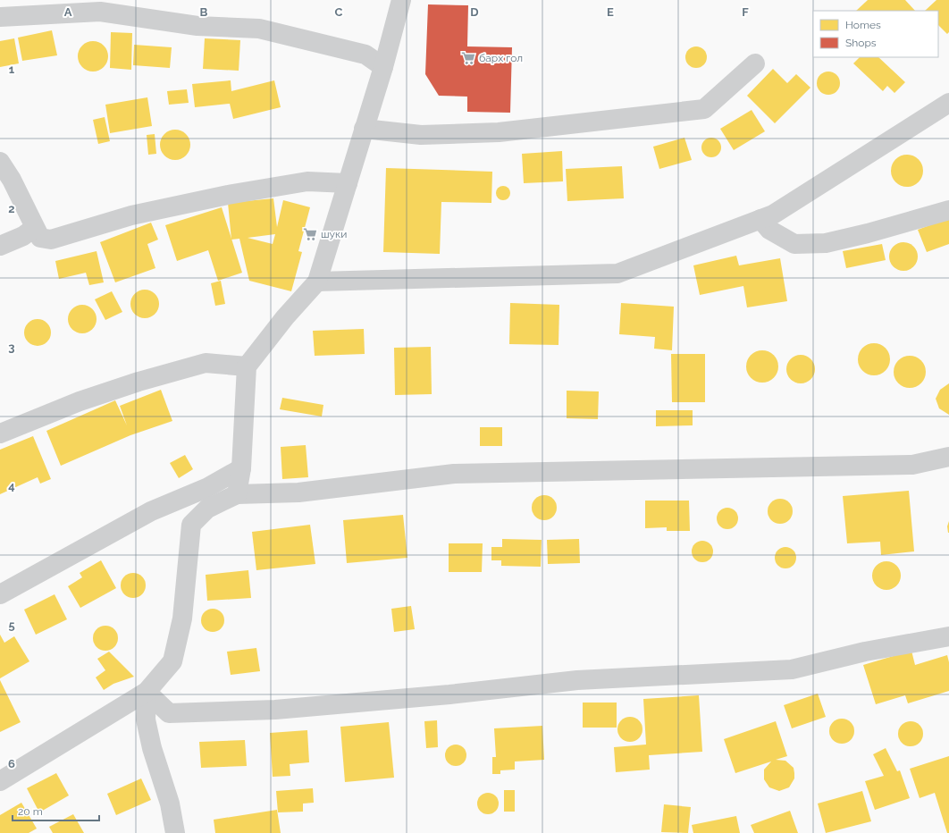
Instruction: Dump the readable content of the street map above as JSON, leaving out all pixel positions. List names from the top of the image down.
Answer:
{
  "places": {
    "supermarket": ["барх гол", "шуки"]
  },
  "legend": ["Homes", "Shops"],
  "scale_bar": "20 m",
  "grid": {
    "columns": [
      "A",
      "B",
      "C",
      "D",
      "E",
      "F"
    ],
    "rows": [
      "1",
      "2",
      "3",
      "4",
      "5",
      "6"
    ]
  }
}
